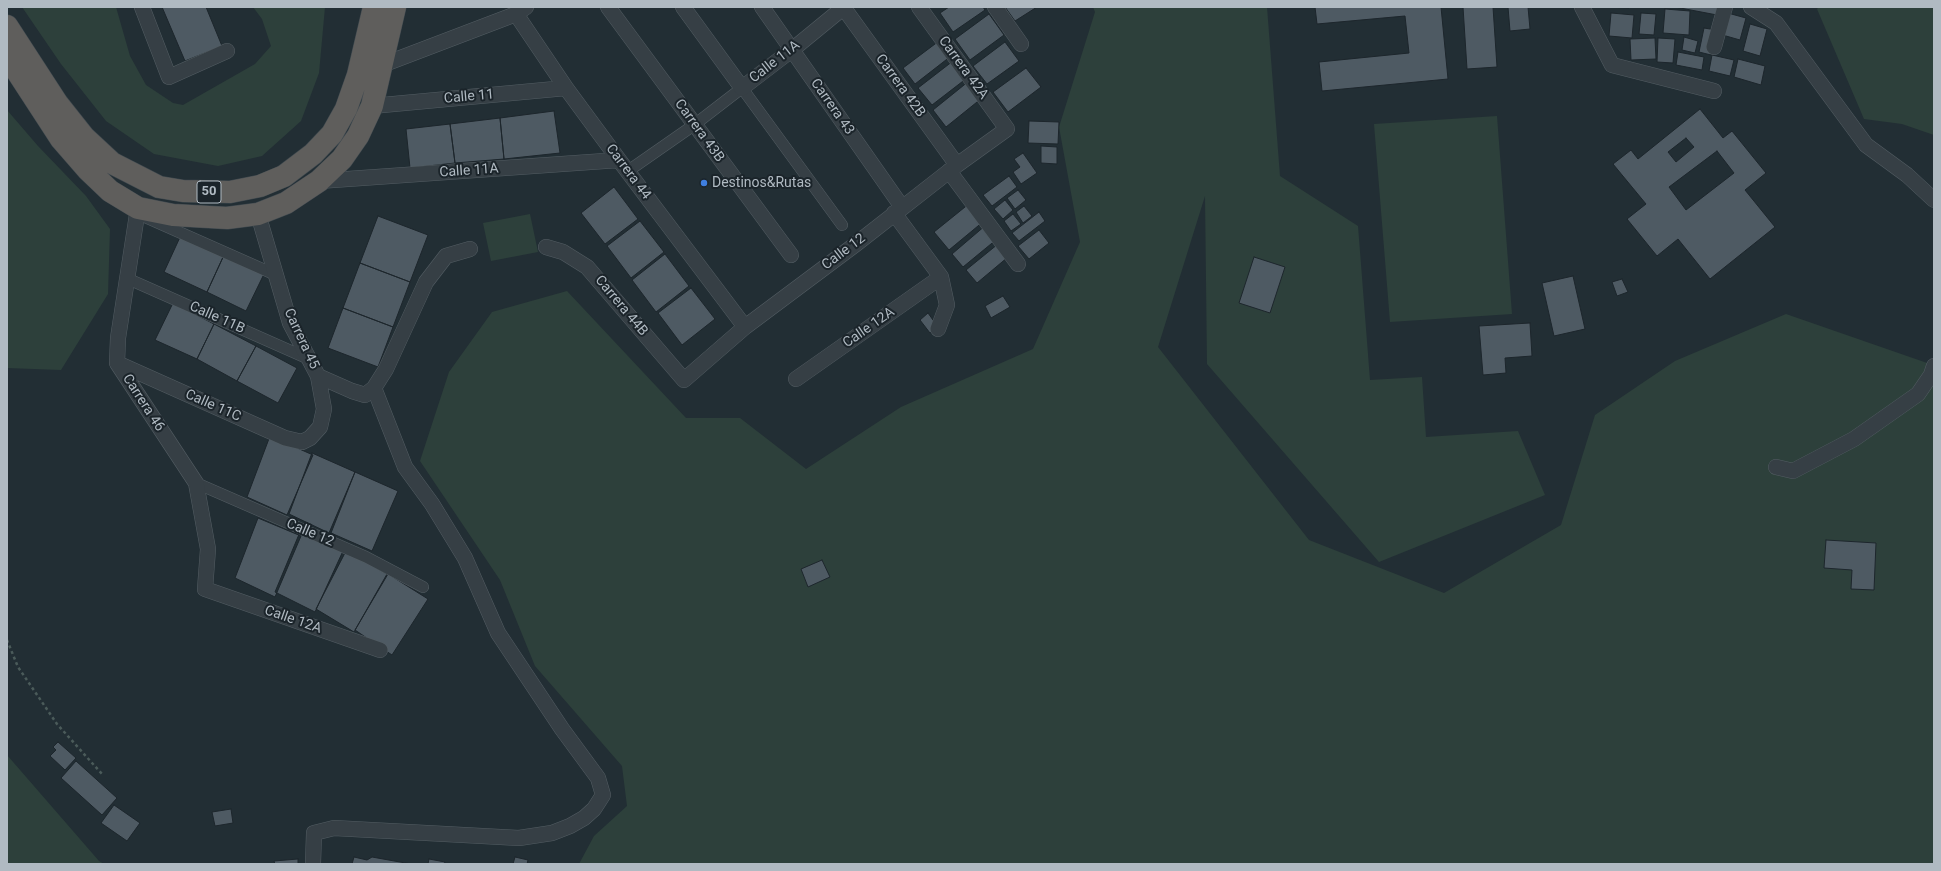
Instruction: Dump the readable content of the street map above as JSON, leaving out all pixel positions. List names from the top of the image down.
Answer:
{
  "streets": {
    "highway": ["50"],
    "street": [
      "Calle 11A",
      "Carrera 42A",
      "Carrera 42B",
      "Calle 11",
      "Carrera 43",
      "Carrera 43B",
      "Carrera 44",
      "Calle 12",
      "Carrera 44B",
      "Calle 11B",
      "Calle 12A",
      "Carrera 45",
      "Carrera 46",
      "Calle 11C"
    ]
  },
  "crossings": [
    ["Calle 11A", "Carrera 42B"],
    ["Calle 11A", "Carrera 43"],
    ["Calle 11A", "Carrera 43B"],
    ["Calle 11A", "Carrera 44"],
    ["Calle 11A", "50"],
    ["Carrera 42A", "Calle 12"],
    ["Carrera 42B", "Calle 12"],
    ["Calle 11", "Carrera 44"],
    ["Calle 11", "50"],
    ["Carrera 43", "Calle 12"],
    ["Carrera 43", "Calle 12A"],
    ["Carrera 44", "Calle 12"],
    ["50", "Carrera 45"],
    ["50", "Carrera 46"],
    ["Calle 12", "Carrera 44B"],
    ["Calle 12", "Carrera 46"],
    ["Calle 11B", "Carrera 45"],
    ["Calle 11B", "Carrera 46"],
    ["Calle 12A", "Carrera 46"],
    ["Carrera 45", "Calle 11C"],
    ["Carrera 46", "Calle 11C"]
  ],
  "places": ["Destinos&Rutas"]
}
